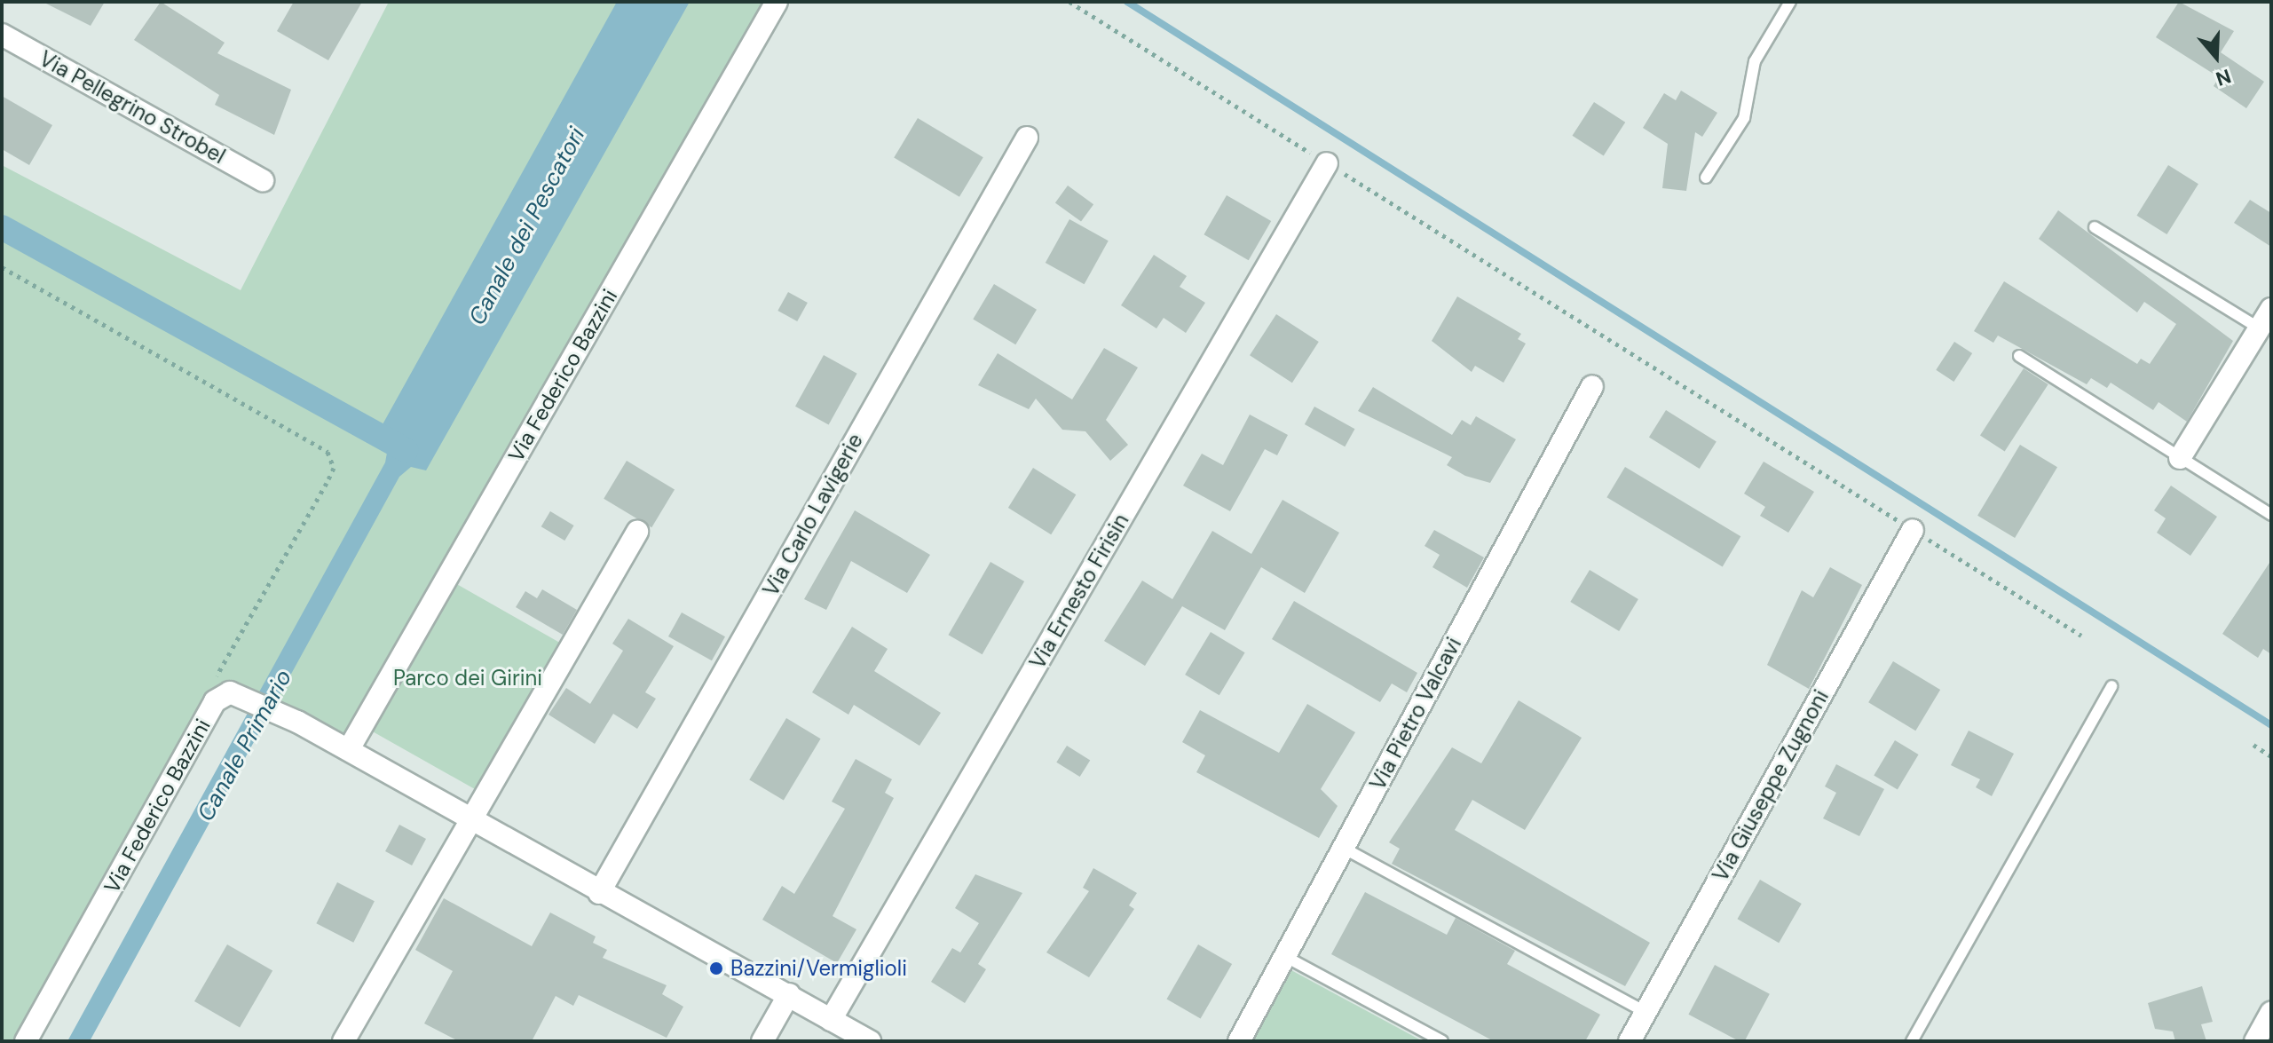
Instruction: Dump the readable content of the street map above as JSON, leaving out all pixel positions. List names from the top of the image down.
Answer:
{
  "streets": {
    "street": [
      "Via Pellegrino Strobel",
      "Via Federico Bazzini",
      "Via Carlo Lavigerie",
      "Via Ernesto Firisin",
      "Via Pietro Valcavi",
      "Via Giuseppe Zugnoni"
    ]
  },
  "water": ["Canale dei Pescatori", "Canale Primario"],
  "parks": ["Parco dei Girini"],
  "places": ["Bazzini/Vermiglioli"],
  "north": "bottom"
}
